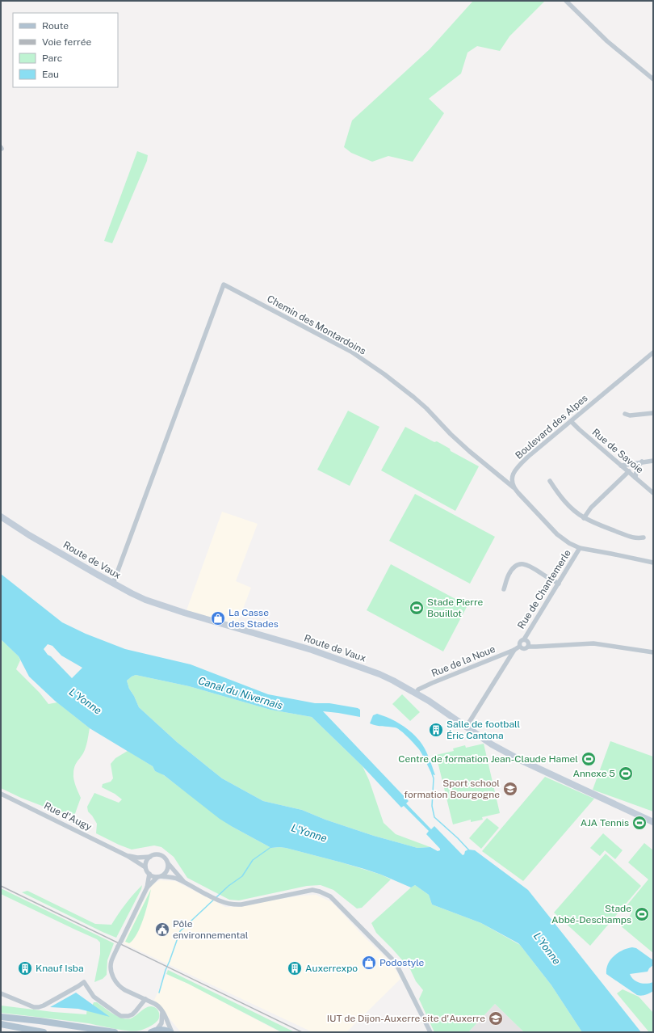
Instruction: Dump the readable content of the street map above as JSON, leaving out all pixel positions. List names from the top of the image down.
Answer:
{
  "streets": {
    "street": [
      "Chemin des Montardoins",
      "Boulevard des Alpes",
      "Rue de Savoie",
      "Route de Vaux",
      "Rue de Chantemerle",
      "Rue de la Noue",
      "Rue d'Augy"
    ]
  },
  "crossings": [
    ["Chemin des Montardoins", "Boulevard des Alpes"],
    ["Chemin des Montardoins", "Route de Vaux"],
    ["Boulevard des Alpes", "Rue de Savoie"],
    ["Route de Vaux", "Rue de la Noue"],
    ["Rue de Chantemerle", "Rue de la Noue"]
  ],
  "water": ["Canal du Nivernais", "L'Yonne"],
  "places": {
    "sports": [
      "Stade Pierre Bouillot",
      "Centre de formation Jean-Claude Hamel",
      "Annexe 5",
      "AJA Tennis",
      "Stade Abbé-Deschamps"
    ],
    "shop": ["La Casse des Stades", "Podostyle"],
    "building": ["Salle de football Éric Cantona", "Knauf Isba", "Auxerrexpo"],
    "school or university": ["Sport school formation Bourgogne", "IUT de Dijon-Auxerre site d'Auxerre"],
    "public building": ["Pôle environnemental"]
  },
  "legend": [
    "Route",
    "Voie ferrée",
    "Parc",
    "Eau"
  ]
}
